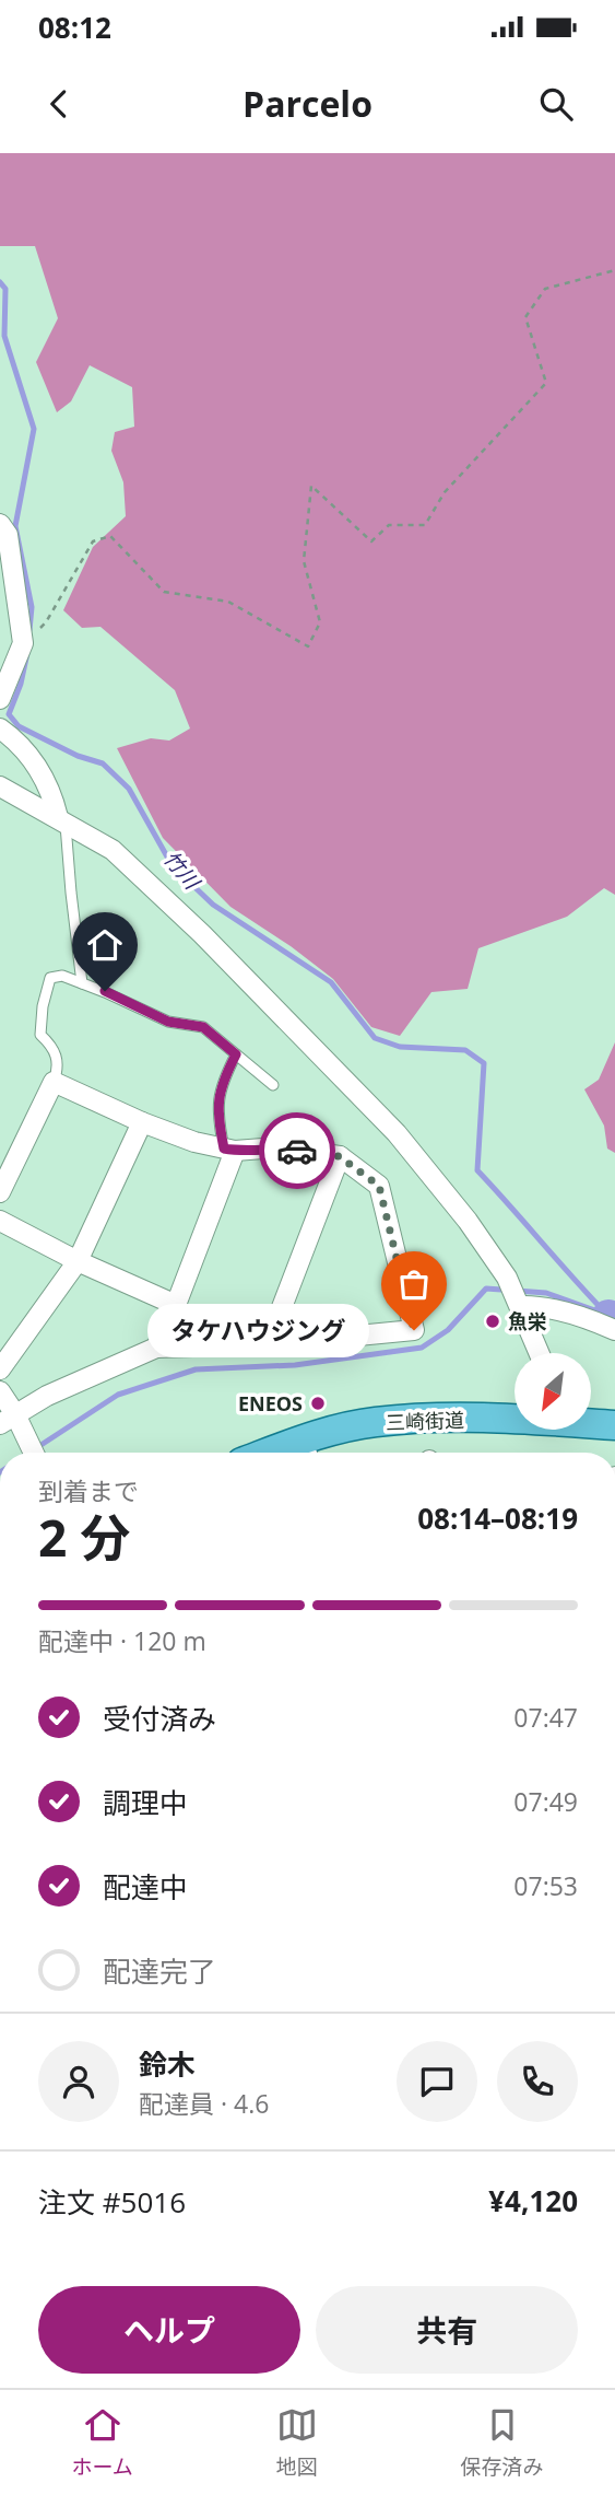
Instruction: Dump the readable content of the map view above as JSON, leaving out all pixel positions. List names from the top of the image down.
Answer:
{
  "streets": {
    "main road": ["三崎街道"]
  },
  "water": ["竹川"],
  "places": ["魚栄", "タケハウジング", "ENEOS"],
  "north": "bottom left",
  "page": {
    "status": "08:12",
    "header": "Parcelo",
    "bubble": "タケハウジング",
    "heading": ["2 分", "到着まで", "08:14–08:19"],
    "panel": [
      "鈴木",
      "配達員 · 4.6",
      "注文 #5016",
      "¥4,120"
    ],
    "bar": "配達中 · 120 m",
    "list": [
      ["受付済み", "07:47"],
      ["調理中", "07:49"],
      ["配達中", "07:53"],
      "配達完了"
    ],
    "buttons": ["ヘルプ", "共有"],
    "tabs": ["ホーム", "地図", "保存済み"]
  }
}
